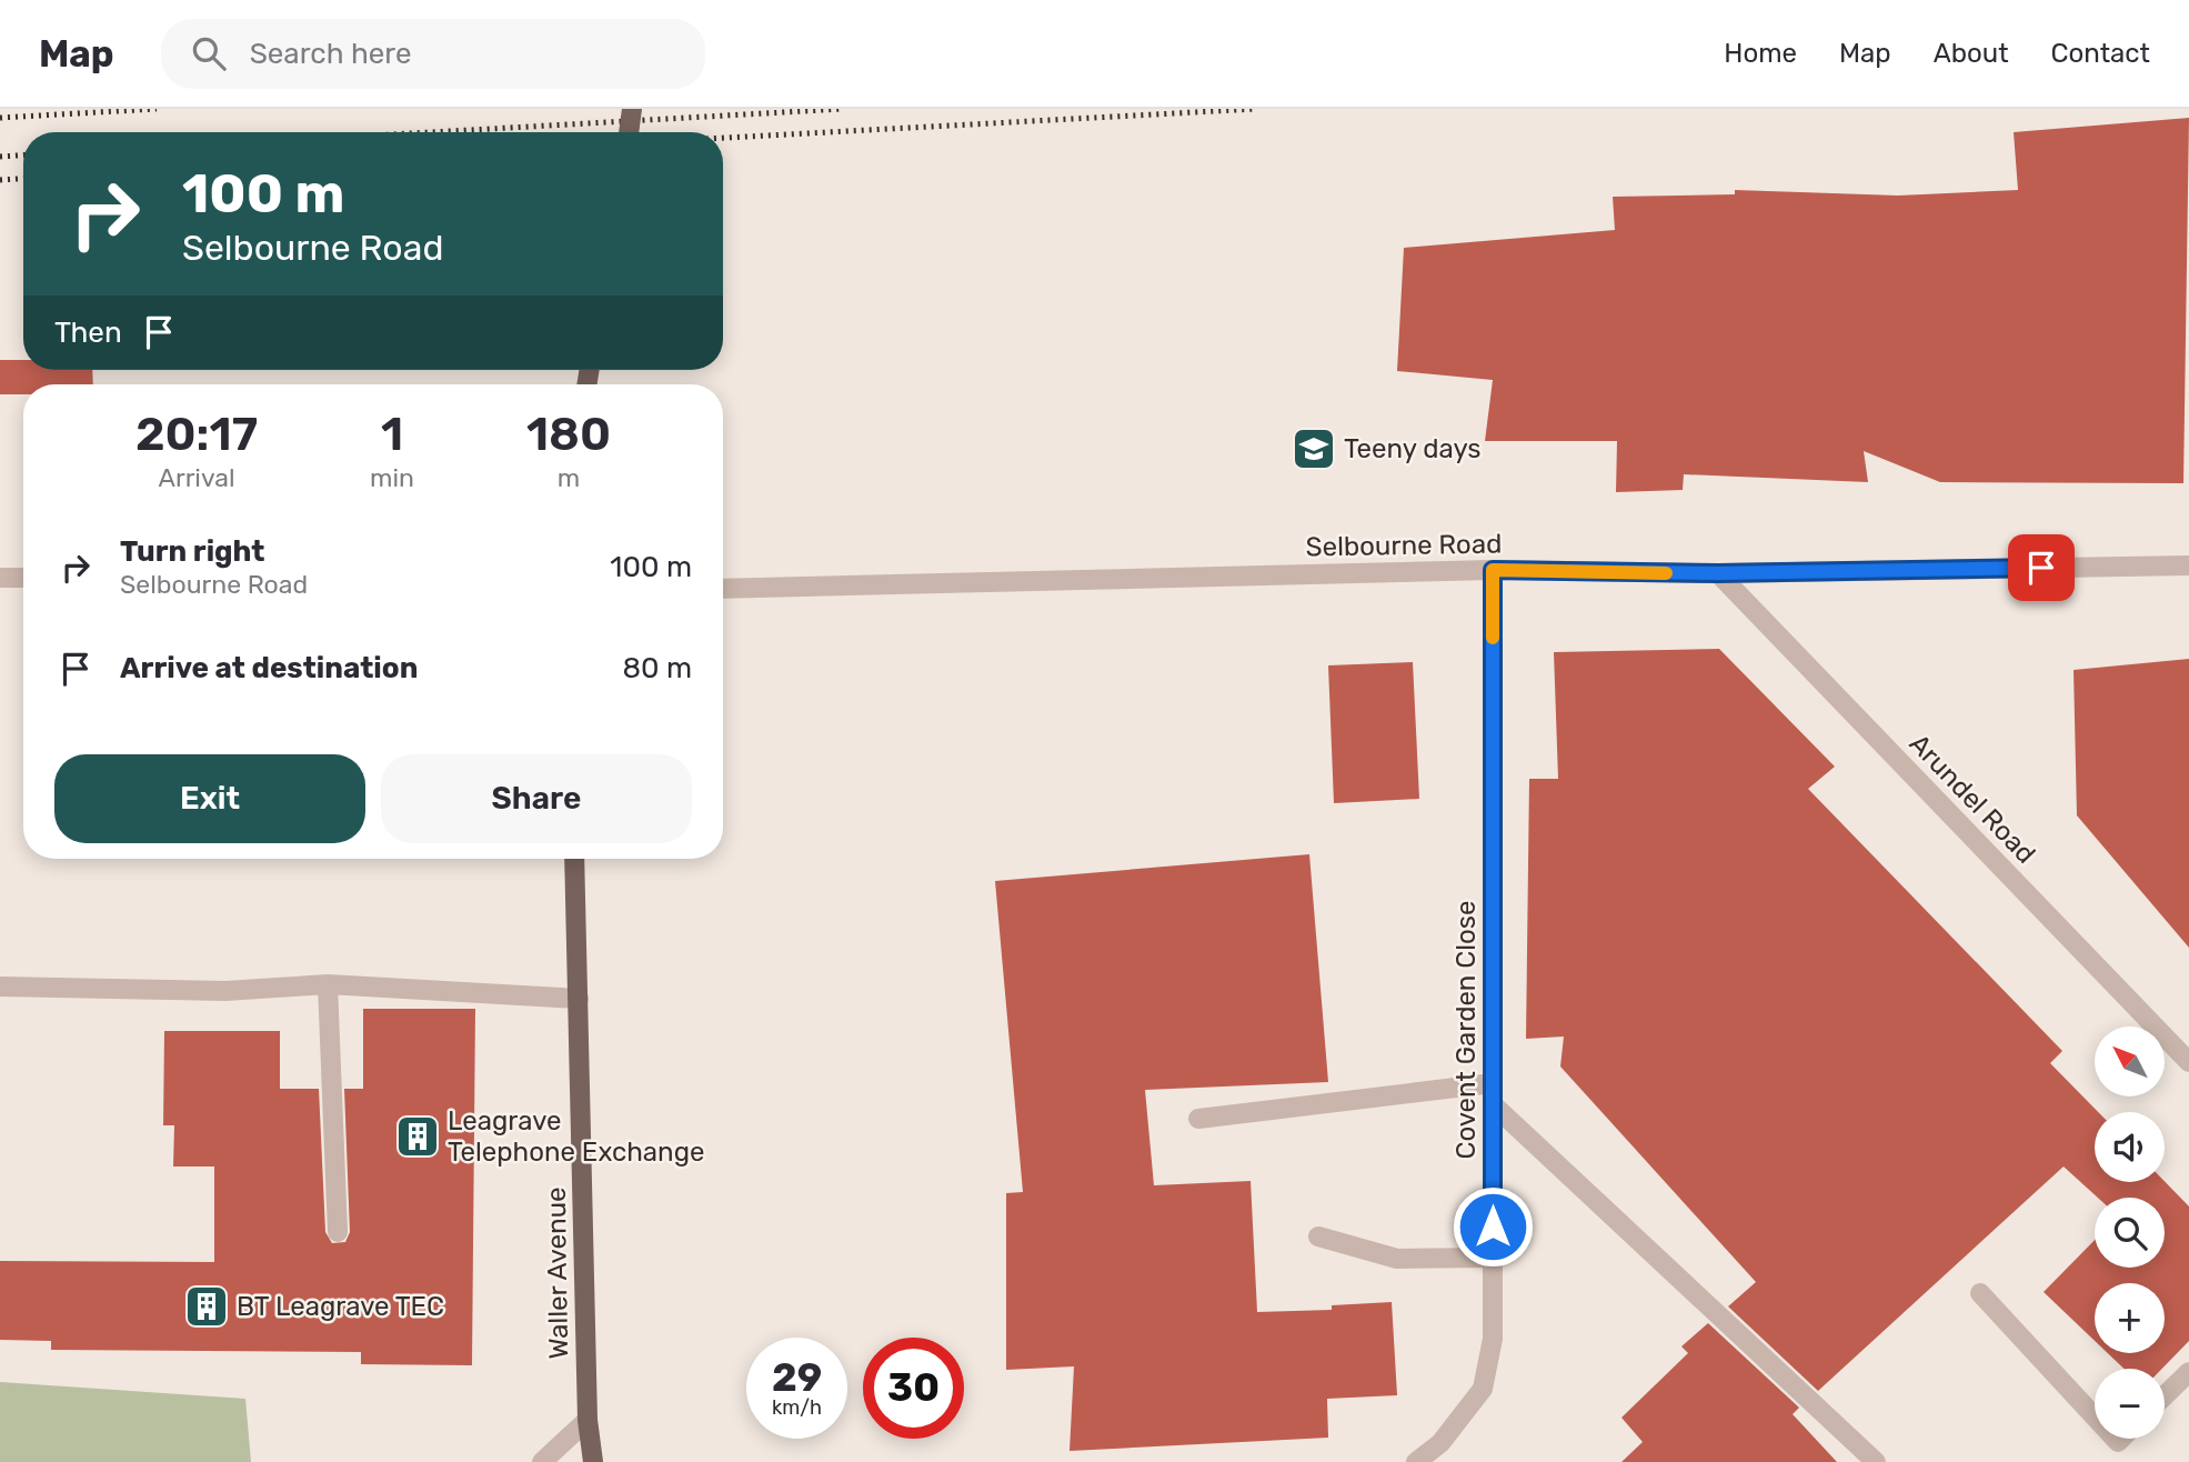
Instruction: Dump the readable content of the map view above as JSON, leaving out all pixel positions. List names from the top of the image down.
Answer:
{
  "streets": {
    "main road": ["Waller Avenue"],
    "street": ["Selbourne Road", "Arundel Road", "Covent Garden Close"]
  },
  "crossings": [
    ["Selbourne Road", "Arundel Road"],
    ["Selbourne Road", "Covent Garden Close"]
  ],
  "places": {
    "school or university": ["Teeny days"],
    "building": ["Leagrave Telephone Exchange", "BT Leagrave TEC"]
  },
  "north": "top left",
  "page": {
    "header": "Map",
    "search": "Search here",
    "nav": [
      "Home",
      "Map",
      "About",
      "Contact"
    ],
    "turn": ["100 m", "Selbourne Road"],
    "then": "Then",
    "eta": [
      "20:17",
      "Arrival",
      "1",
      "min",
      "180",
      "m"
    ],
    "list": [
      {
        "name": "Turn right",
        "note": "Selbourne Road",
        "value": "100 m"
      },
      {
        "name": "Arrive at destination",
        "value": "80 m"
      }
    ],
    "buttons": ["Exit", "Share"],
    "map_buttons": ["+", "−"],
    "speed": "29 km/h",
    "limit": "30"
  }
}
